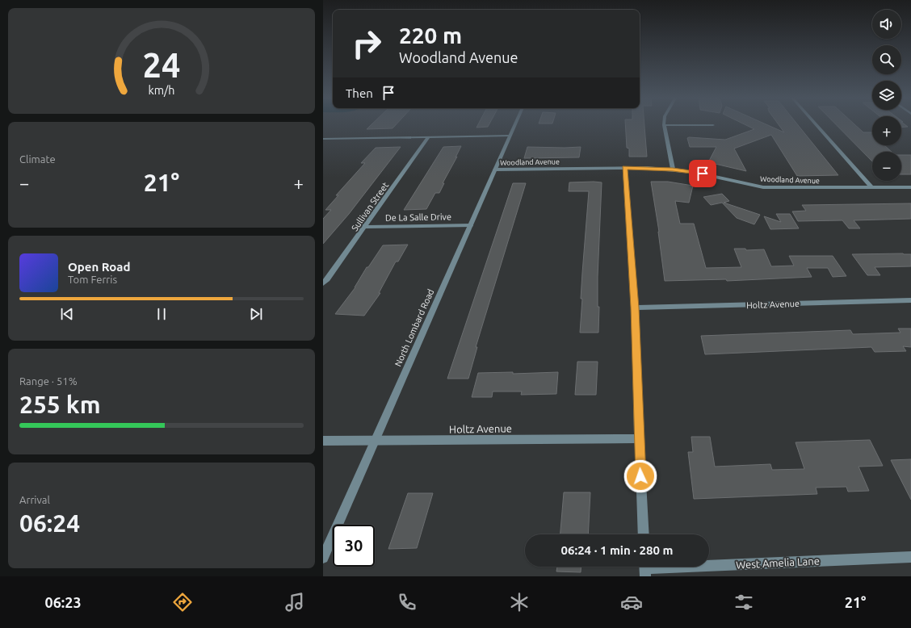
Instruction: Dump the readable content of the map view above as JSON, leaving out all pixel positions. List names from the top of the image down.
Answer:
{
  "streets": {
    "street": [
      "Woodland Avenue",
      "Sullivan Street",
      "De La Salle Drive",
      "Holtz Avenue",
      "North Lombard Road",
      "West Amelia Lane"
    ]
  },
  "crossings": [
    ["Woodland Avenue", "North Lombard Road"],
    ["Sullivan Street", "De La Salle Drive"],
    ["De La Salle Drive", "North Lombard Road"],
    ["Holtz Avenue", "North Lombard Road"]
  ],
  "page": {
    "map_buttons": ["+", "−"],
    "turn": ["220 m", "Woodland Avenue"],
    "then": "Then",
    "tile": [
      "Climate",
      ["Range · 51%", "255 km"],
      ["Arrival", "06:24"]
    ],
    "heat": ["−", "21°", "+"],
    "song": ["Open Road", "Tom Ferris"],
    "limit": "30",
    "trip": "06:24 · 1 min · 280 m",
    "tabs": ["06:23", "21°"],
    "gauge": ["24", "km/h"]
  }
}
